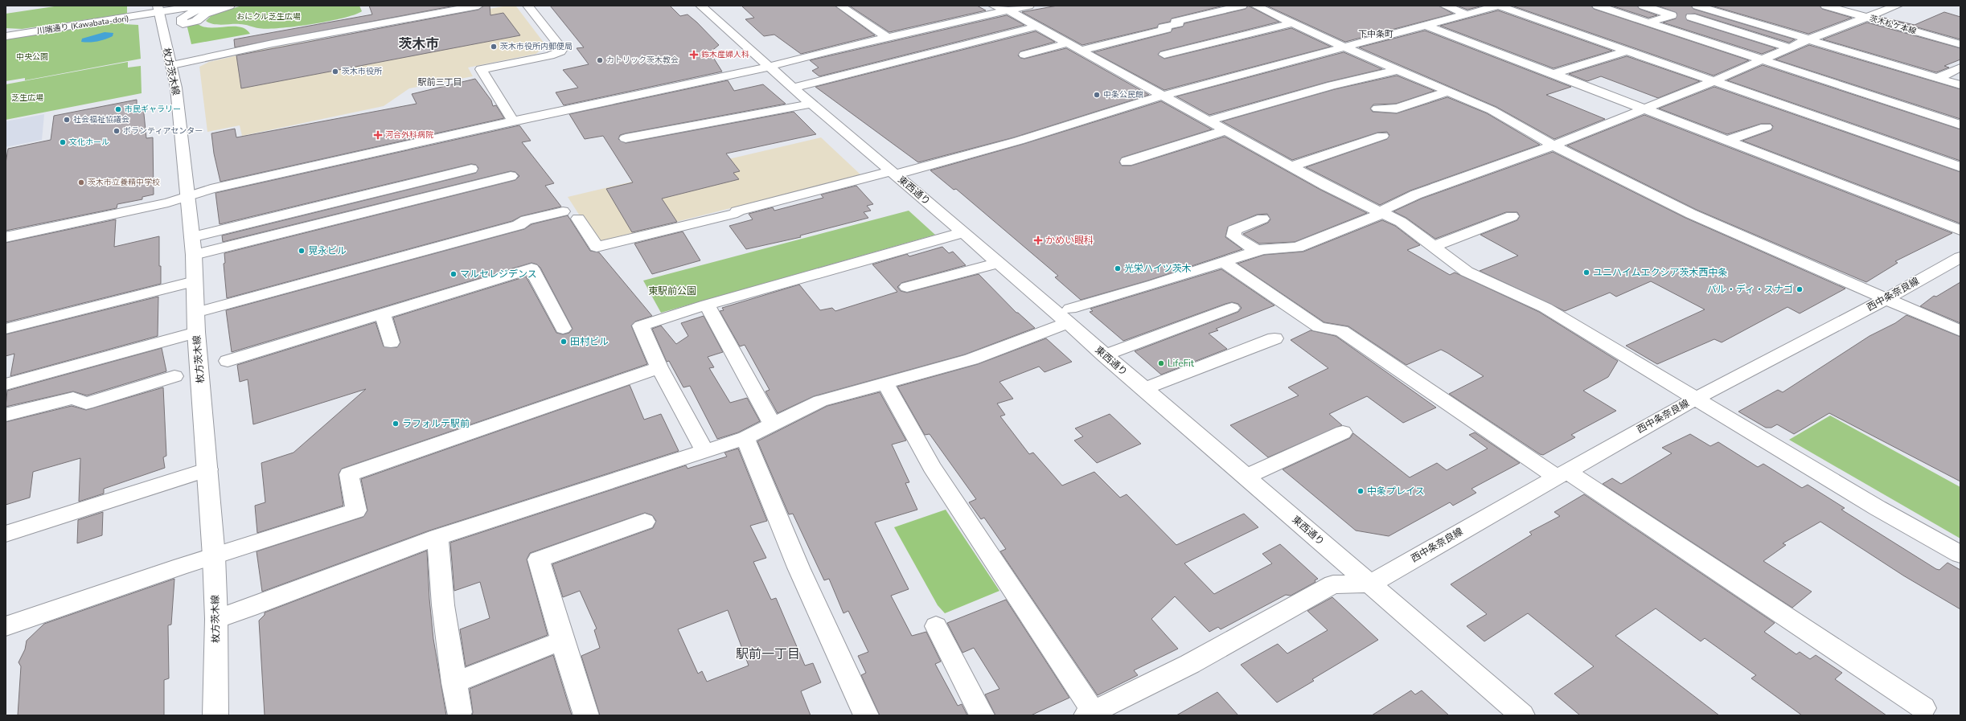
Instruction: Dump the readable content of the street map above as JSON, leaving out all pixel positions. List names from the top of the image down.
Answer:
{
  "streets": {
    "street": [
      "川端通り (Kawabata-dori)",
      "茨木松ケ本線",
      "枚方茨木線",
      "東西通り",
      "西中条奈良線"
    ]
  },
  "crossings": [
    ["川端通り (Kawabata-dori)", "枚方茨木線"],
    ["東西通り", "西中条奈良線"]
  ],
  "districts": [
    "下中条町",
    "茨木市",
    "駅前三丁目",
    "駅前一丁目"
  ],
  "parks": [
    "おにクル芝生広場",
    "中央公園",
    "芝生広場",
    "東駅前公園"
  ],
  "places": {
    "other": [
      "茨木市役所内郵便局",
      "カトリック茨木教会",
      "茨木市役所",
      "中条公民館",
      "市民ギャラリー",
      "社会福祉協議会",
      "ボランティアセンター",
      "文化ホール",
      "茨木市立養精中学校",
      "晃永ビル",
      "光栄ハイツ茨木",
      "ユニハイムエクシア茨木西中条",
      "マルセレジデンス",
      "パル・ディ・スナゴ",
      "田村ビル",
      "LifeFit",
      "ラフォルテ駅前",
      "中条プレイス"
    ],
    "health": ["鈴木産婦人科", "河合外科病院", "かめい眼科"]
  }
}
